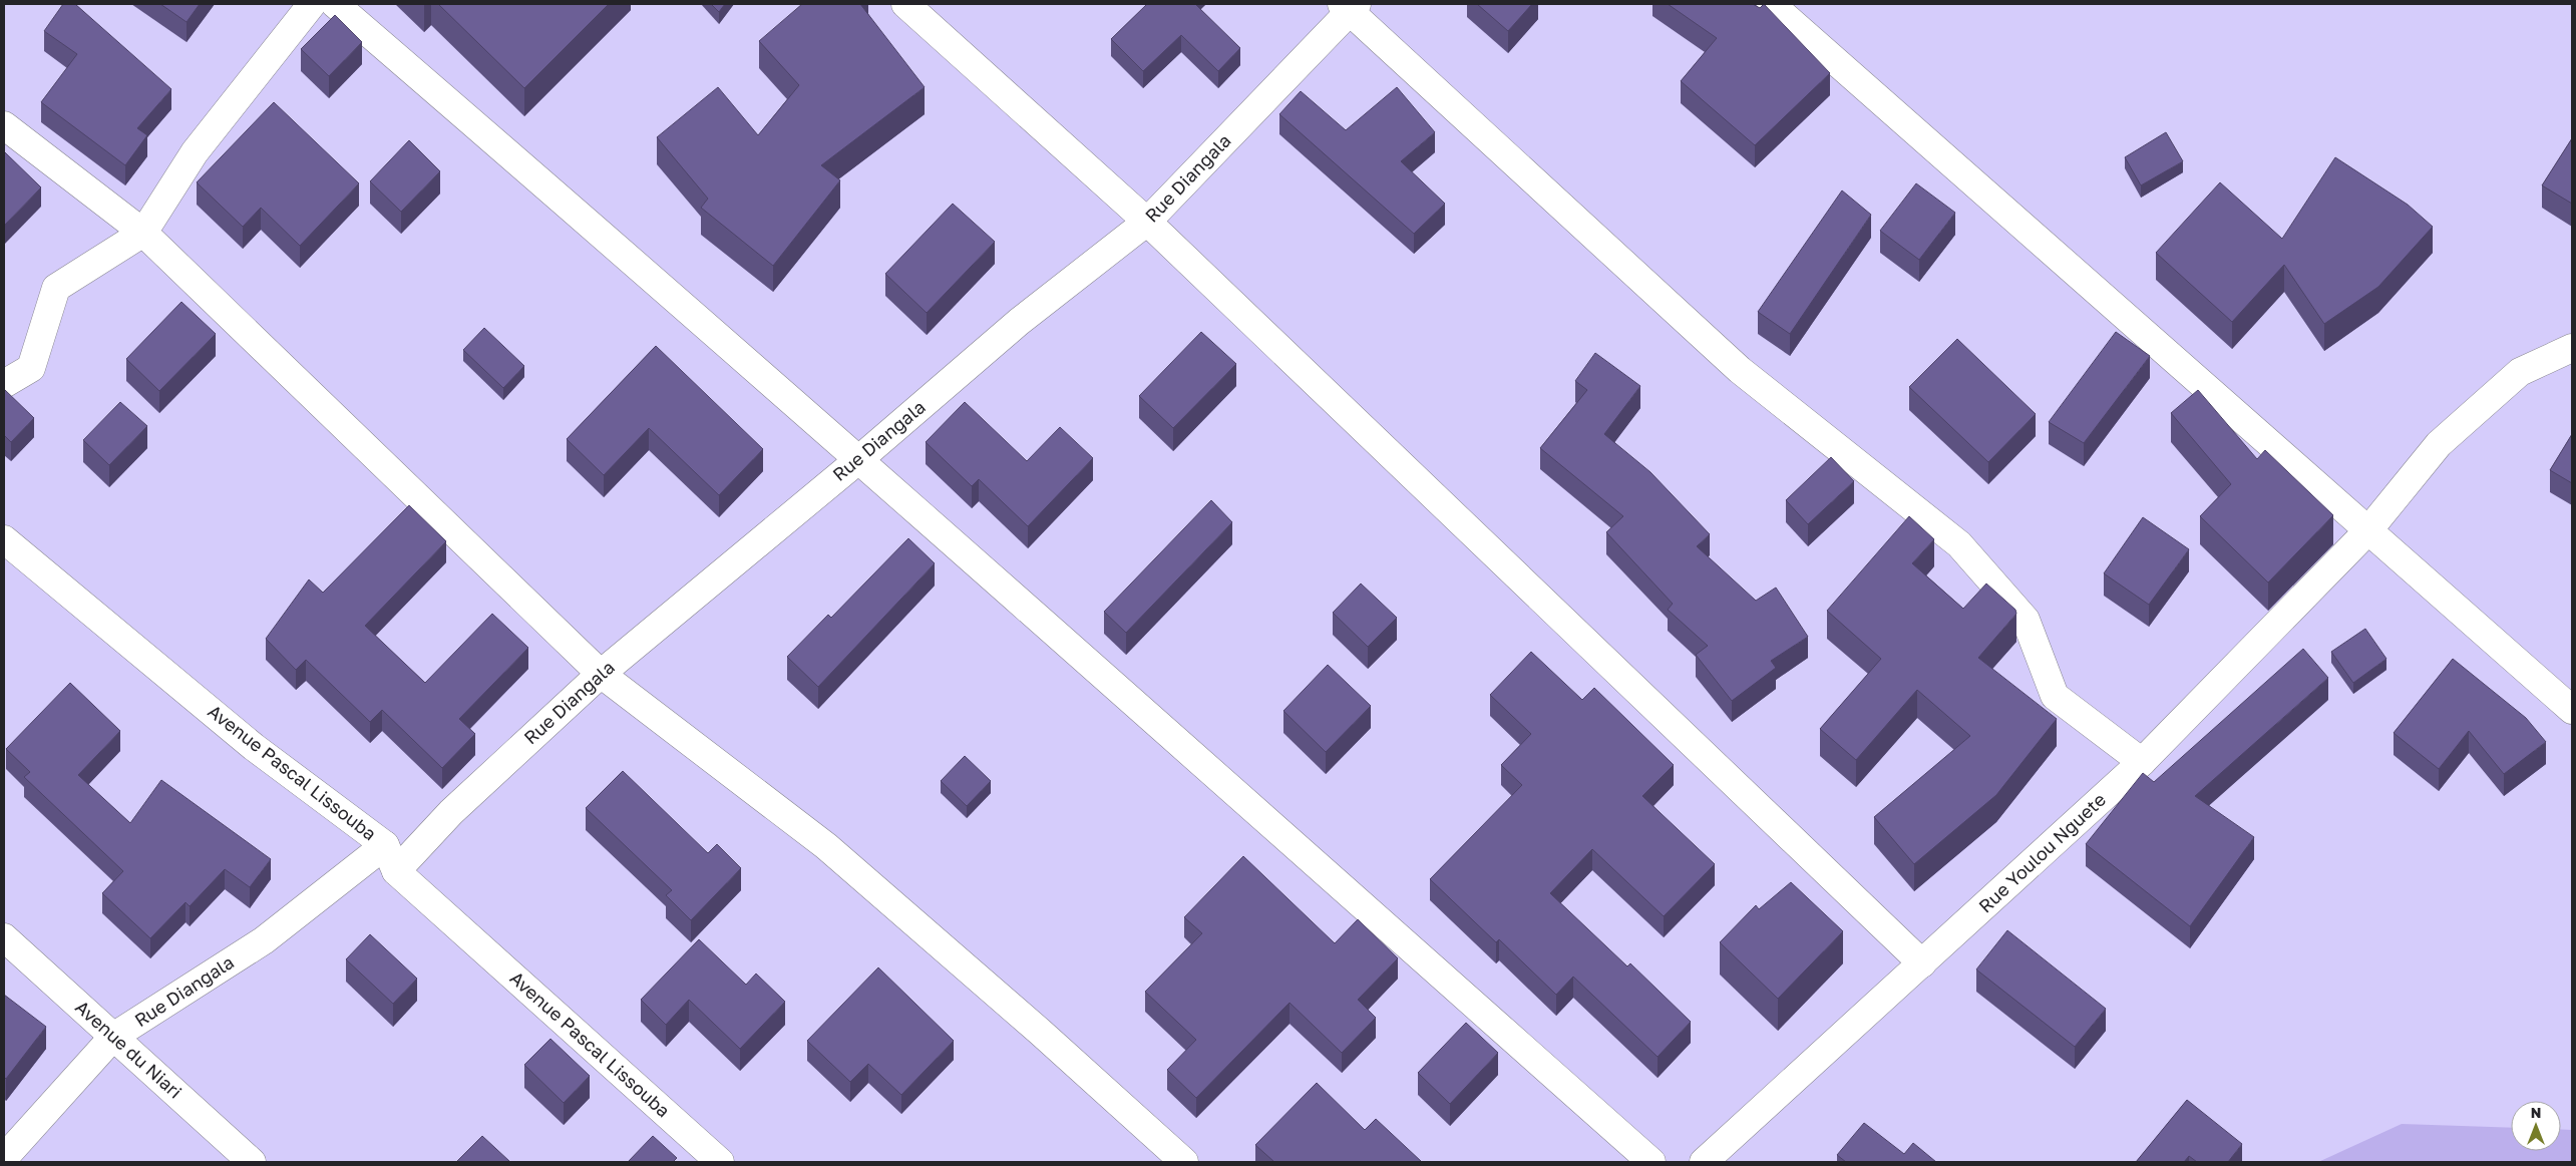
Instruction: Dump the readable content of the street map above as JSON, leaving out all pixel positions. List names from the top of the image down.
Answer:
{
  "streets": {
    "street": [
      "Rue Diangala",
      "Avenue Pascal Lissouba",
      "Rue Youlou Nguete",
      "Avenue du Niari"
    ]
  },
  "crossings": [
    ["Rue Diangala", "Avenue Pascal Lissouba"],
    ["Rue Diangala", "Avenue du Niari"]
  ],
  "north": "top"
}
